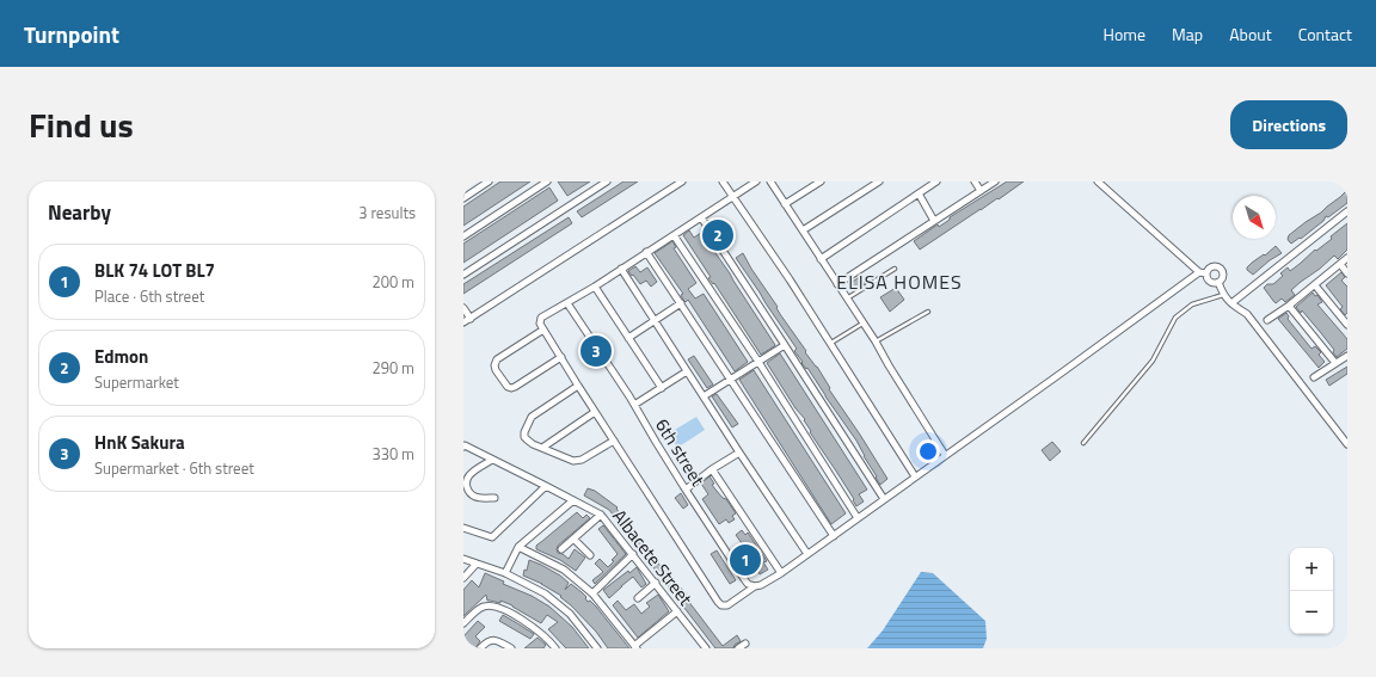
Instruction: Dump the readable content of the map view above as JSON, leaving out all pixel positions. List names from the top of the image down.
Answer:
{
  "streets": {
    "street": ["6th street", "Albacete Street"]
  },
  "districts": ["ELISA HOMES"],
  "north": "bottom right",
  "page": {
    "header": "Turnpoint",
    "nav": [
      "Home",
      "Map",
      "About",
      "Contact"
    ],
    "title": "Find us",
    "buttons": "Directions",
    "heading": ["Nearby", "3 results"],
    "pins": ["2", "3", "1"],
    "list": [
      {
        "mark": "1",
        "name": "BLK 74 LOT BL7",
        "note": "Place · 6th street",
        "value": "200 m"
      },
      {
        "mark": "2",
        "name": "Edmon",
        "note": "Supermarket",
        "value": "290 m"
      },
      {
        "mark": "3",
        "name": "HnK Sakura",
        "note": "Supermarket · 6th street",
        "value": "330 m"
      }
    ],
    "map_buttons": ["+", "−"]
  }
}
